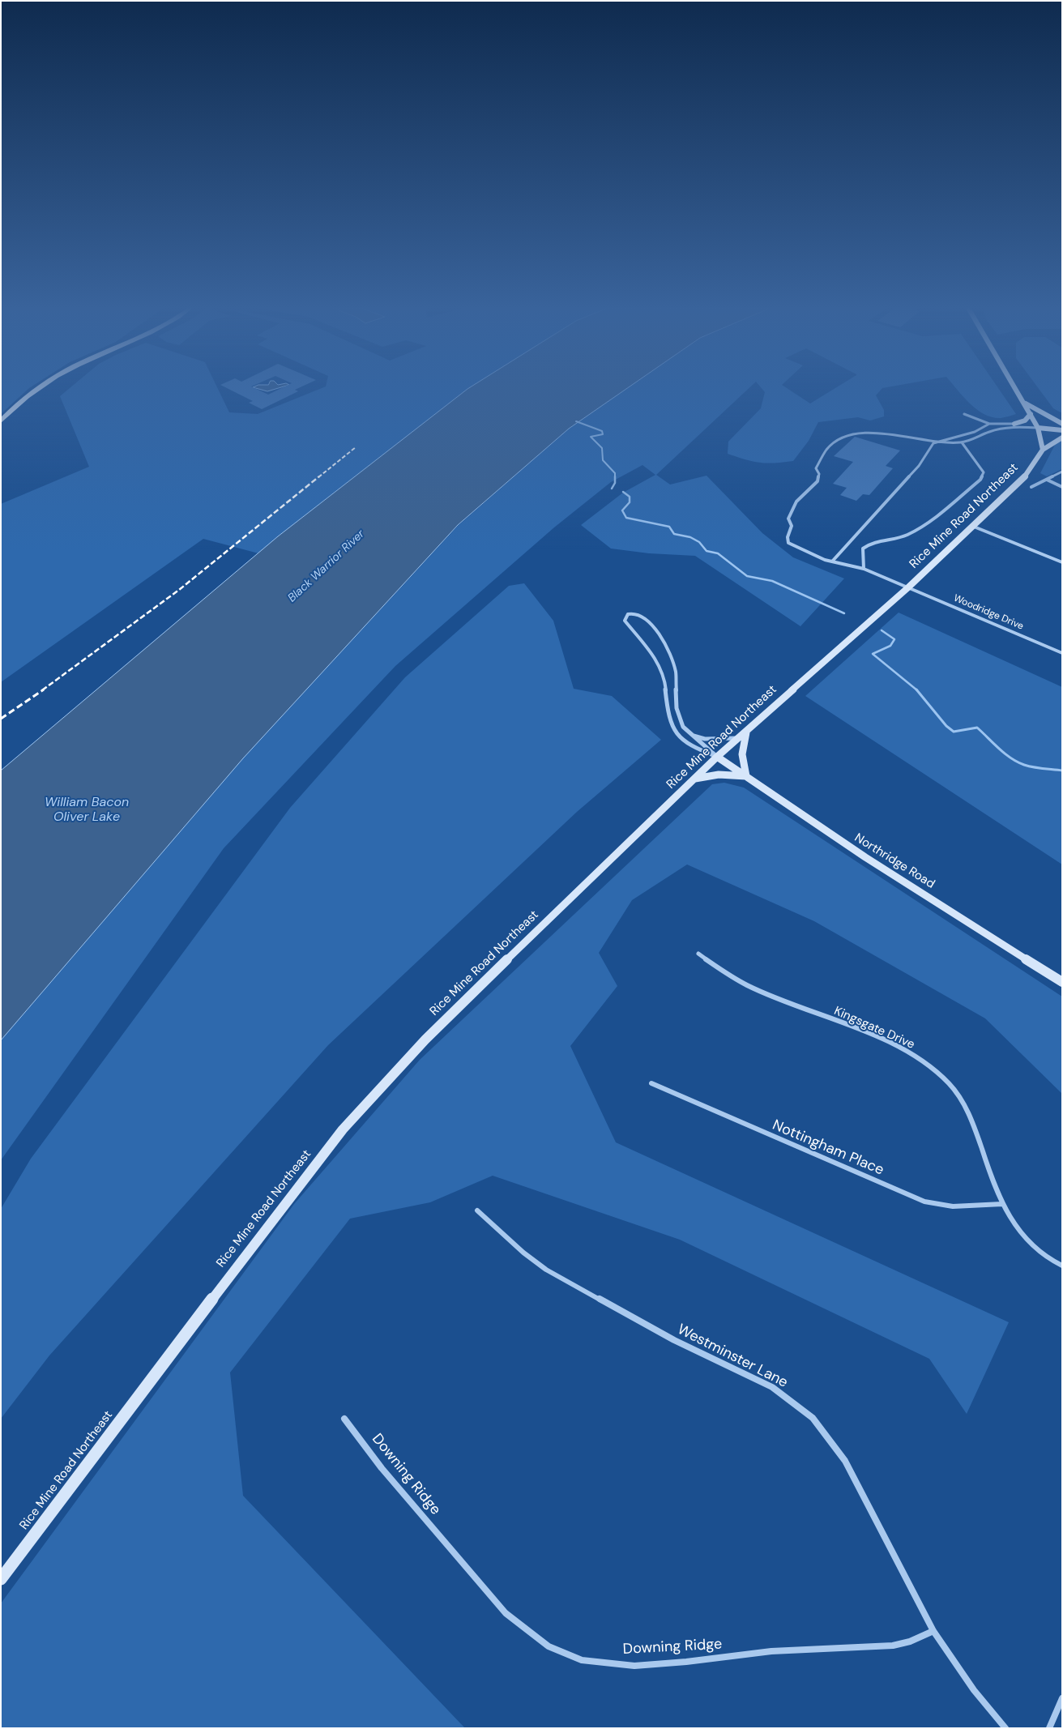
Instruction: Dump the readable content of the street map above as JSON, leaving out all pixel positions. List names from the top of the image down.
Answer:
{
  "streets": {
    "main road": ["Rice Mine Road Northeast", "Northridge Road"],
    "street": [
      "Woodridge Drive",
      "Kingsgate Drive",
      "Nottingham Place",
      "Westminster Lane",
      "Downing Ridge"
    ]
  },
  "crossings": [
    ["Rice Mine Road Northeast", "Woodridge Drive"],
    ["Rice Mine Road Northeast", "Northridge Road"],
    ["Kingsgate Drive", "Nottingham Place"],
    ["Westminster Lane", "Downing Ridge"]
  ],
  "water": ["Black Warrior River", "William Bacon Oliver Lake"]
}
